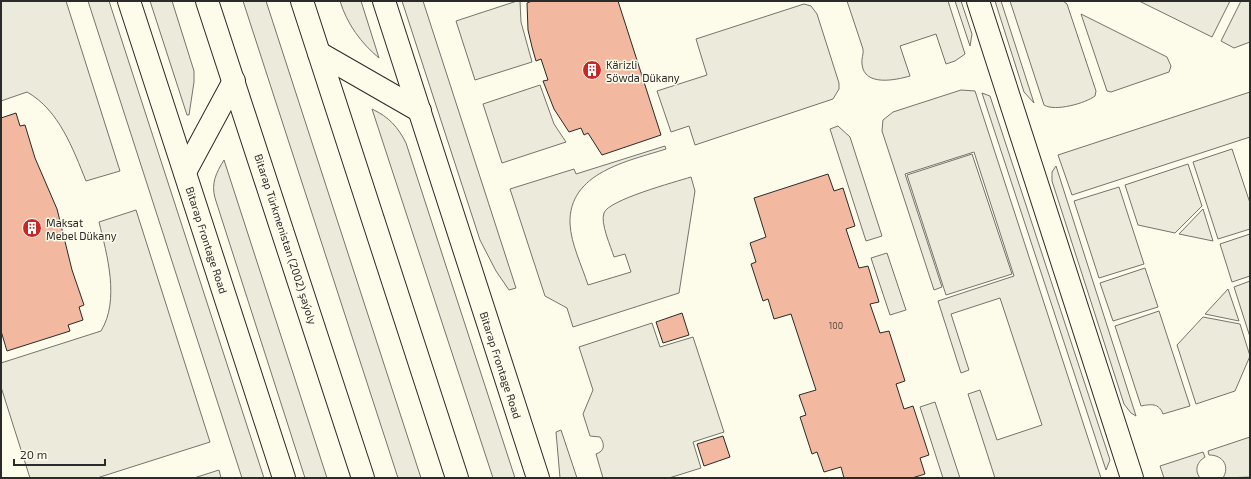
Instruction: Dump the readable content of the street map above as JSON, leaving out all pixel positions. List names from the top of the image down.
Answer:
{
  "streets": {
    "street": ["Bitarap Türkmenistan (2002) şaýoly", "Bitarap Frontage Road"]
  },
  "places": {
    "building": ["Kärizli Söwda Dükany", "Maksat Mebel Dükany"]
  },
  "house_numbers": ["100"],
  "scale_bar": "20 m"
}
